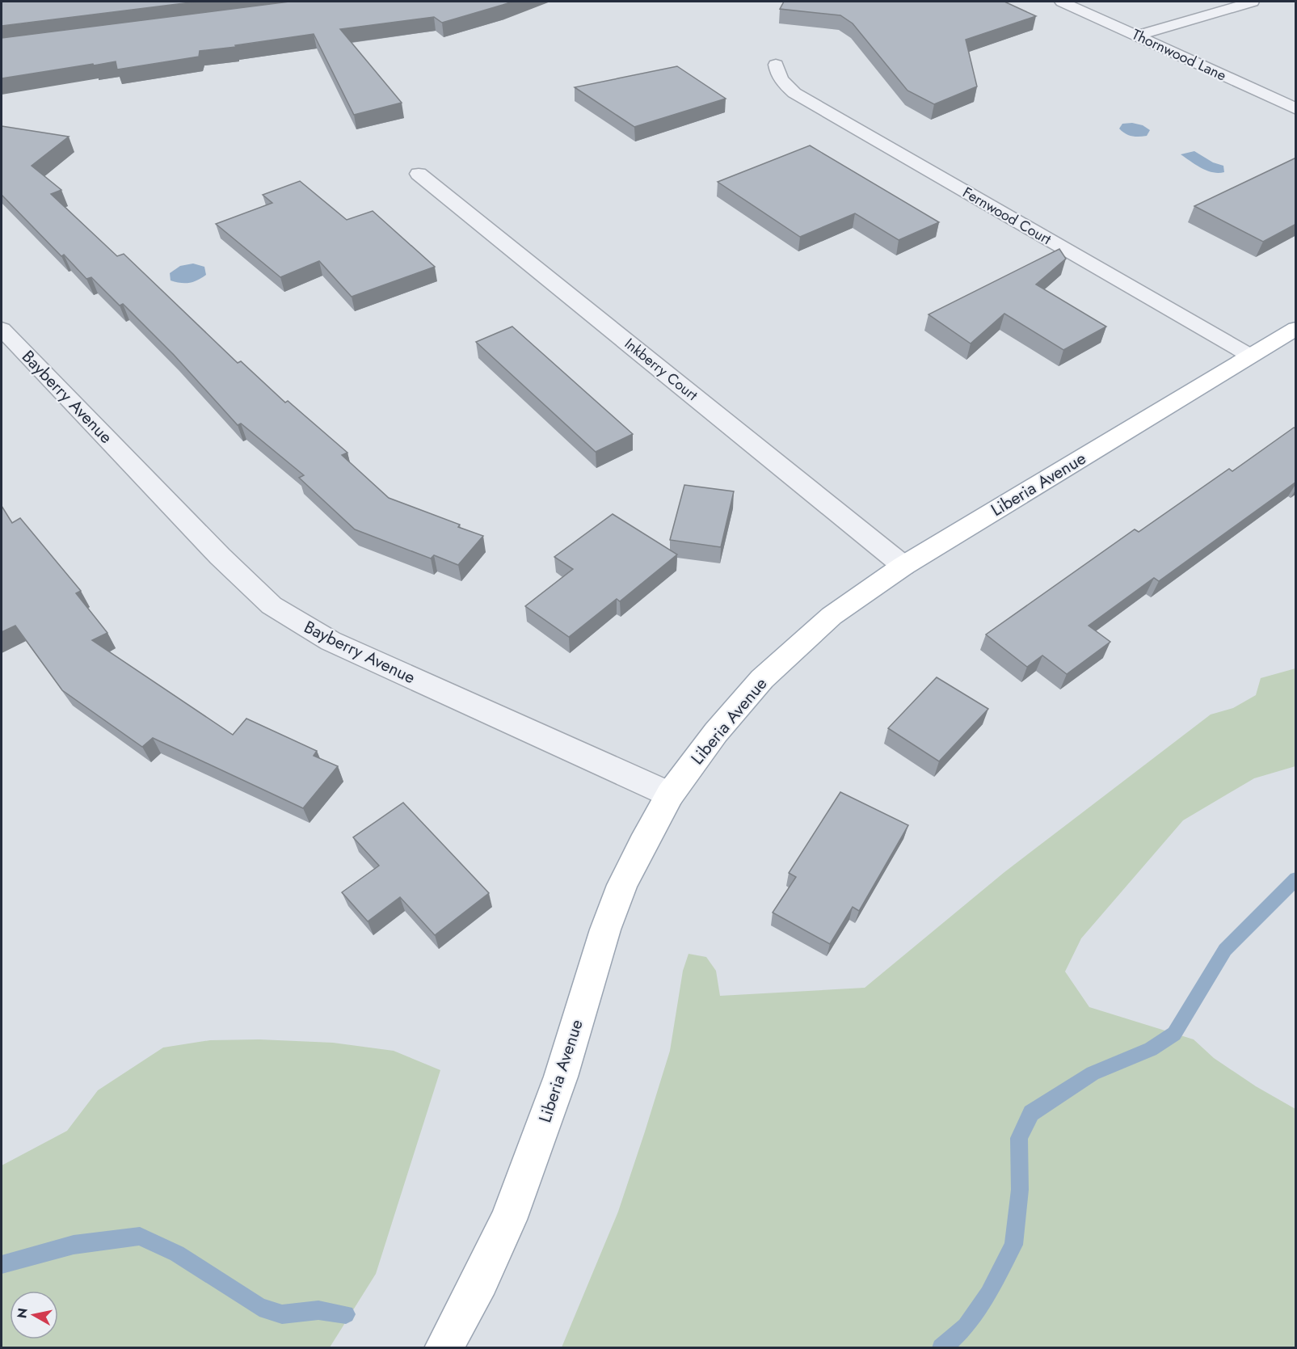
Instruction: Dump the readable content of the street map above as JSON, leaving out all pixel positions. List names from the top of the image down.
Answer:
{
  "streets": {
    "main road": ["Liberia Avenue"],
    "street": [
      "Thornwood Lane",
      "Fernwood Court",
      "Inkberry Court",
      "Bayberry Avenue"
    ]
  },
  "crossings": [
    ["Fernwood Court", "Liberia Avenue"],
    ["Inkberry Court", "Liberia Avenue"],
    ["Bayberry Avenue", "Liberia Avenue"]
  ],
  "north": "left"
}
